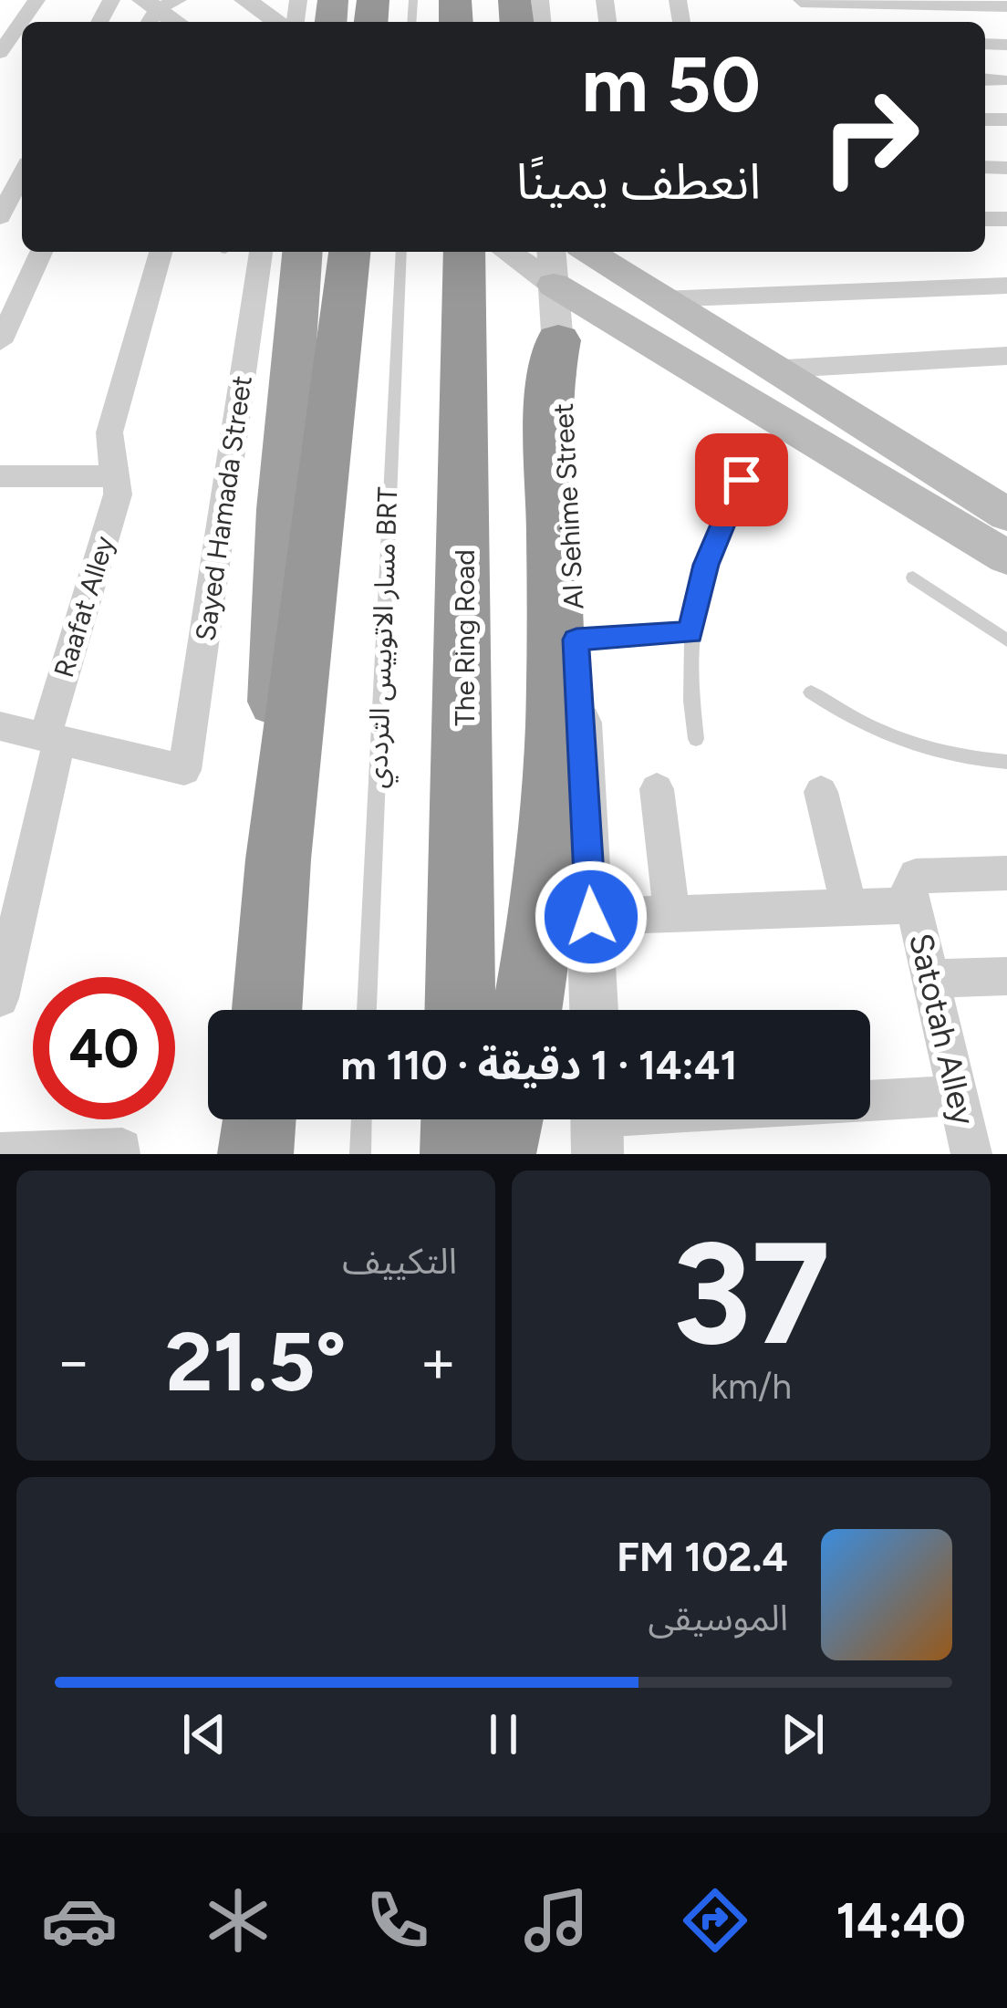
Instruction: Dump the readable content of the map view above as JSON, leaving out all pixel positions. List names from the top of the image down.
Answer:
{
  "streets": {
    "highway": ["The Ring Road"],
    "street": [
      "Al Sehime Street",
      "Sayed Hamada Street",
      "Raafat Alley",
      "Satotah Alley"
    ],
    "lane": ["مسار الاتوبيس الترددي BRT"]
  },
  "crossings": [
    ["Sayed Hamada Street", "Raafat Alley"]
  ],
  "page": {
    "turn": ["50 m", "انعطف يمينًا"],
    "limit": "40",
    "trip": "14:41 · 1 دقيقة · 110 m",
    "tile": [
      ["37", "km/h"],
      "التكييف"
    ],
    "heat": ["−", "21.5°", "+"],
    "song": ["102.4 FM", "الموسيقى"],
    "tabs": "14:40"
  }
}
